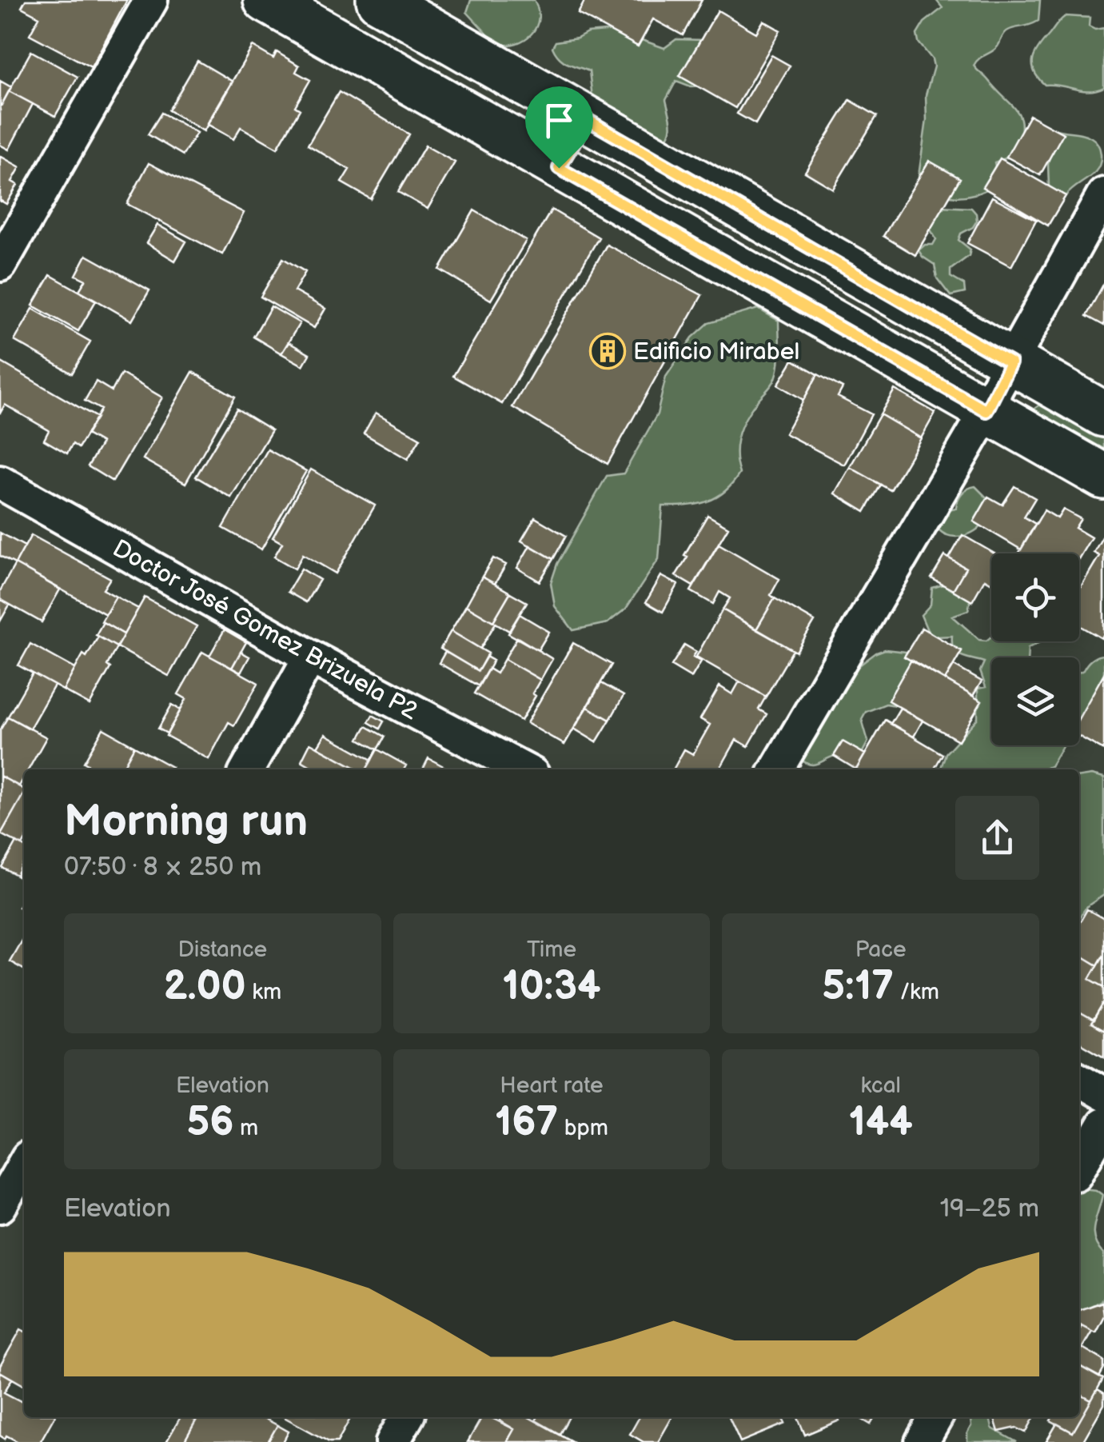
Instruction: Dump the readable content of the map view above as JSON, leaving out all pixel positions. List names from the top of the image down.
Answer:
{
  "streets": {
    "street": ["Doctor José Gomez Brizuela P2"]
  },
  "places": {
    "building": ["Edificio Mirabel"]
  },
  "page": {
    "heading": ["Morning run", "07:50 · 8 × 250 m"],
    "stats": [
      ["Distance", "2.00 km"],
      ["Time", "10:34"],
      ["Pace", "5:17 /km"],
      ["Elevation", "56 m"],
      ["Heart rate", "167 bpm"],
      ["kcal", "144"]
    ],
    "chart": ["Elevation", "19–25 m"]
  }
}
